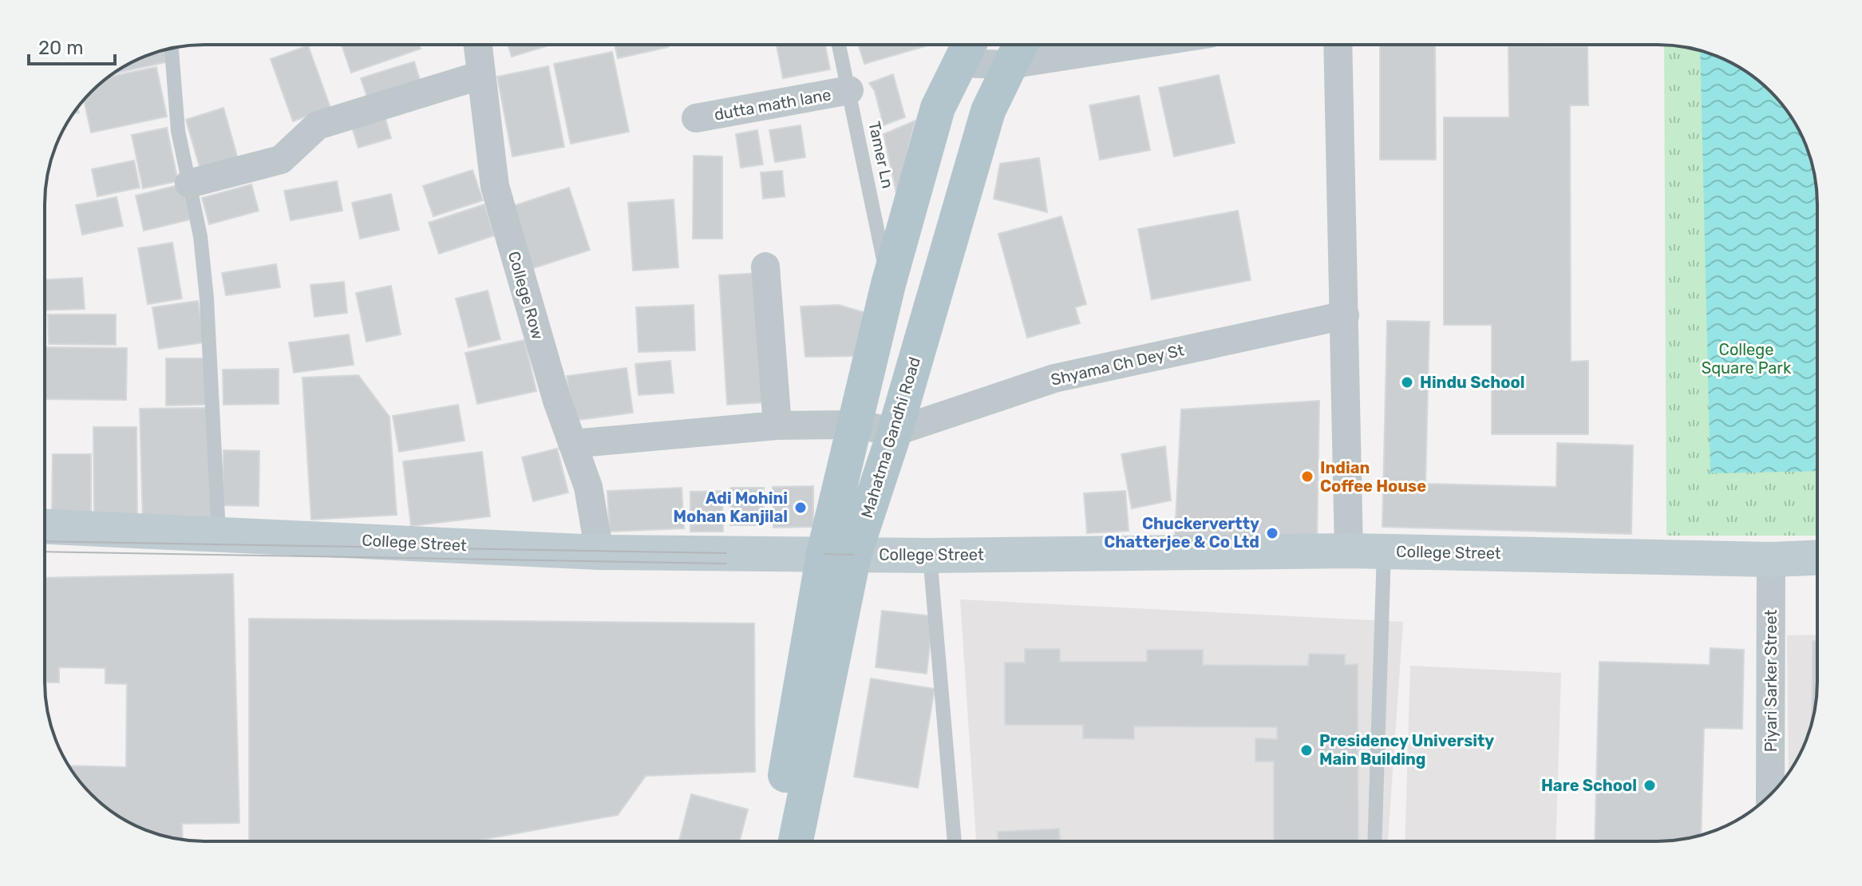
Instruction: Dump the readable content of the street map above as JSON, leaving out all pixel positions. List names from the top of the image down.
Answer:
{
  "streets": {
    "main road": ["Mahatma Gandhi Road", "College Street"],
    "street": [
      "dutta math lane",
      "College Row",
      "Shyama Ch Dey St",
      "Piyari Sarker Street"
    ],
    "lane": ["Tamer Ln"]
  },
  "crossings": [
    ["dutta math lane", "Tamer Ln"],
    ["Tamer Ln", "Mahatma Gandhi Road"],
    ["College Row", "College Street"],
    ["Shyama Ch Dey St", "Mahatma Gandhi Road"],
    ["Mahatma Gandhi Road", "College Street"],
    ["College Street", "Piyari Sarker Street"]
  ],
  "parks": ["College Square Park"],
  "places": [
    "Hindu School",
    "Indian Coffee House",
    "Adi Mohini Mohan Kanjilal",
    "Chuckervertty Chatterjee & Co Ltd",
    "Presidency University Main Building",
    "Hare School"
  ],
  "scale_bar": "20 m"
}
